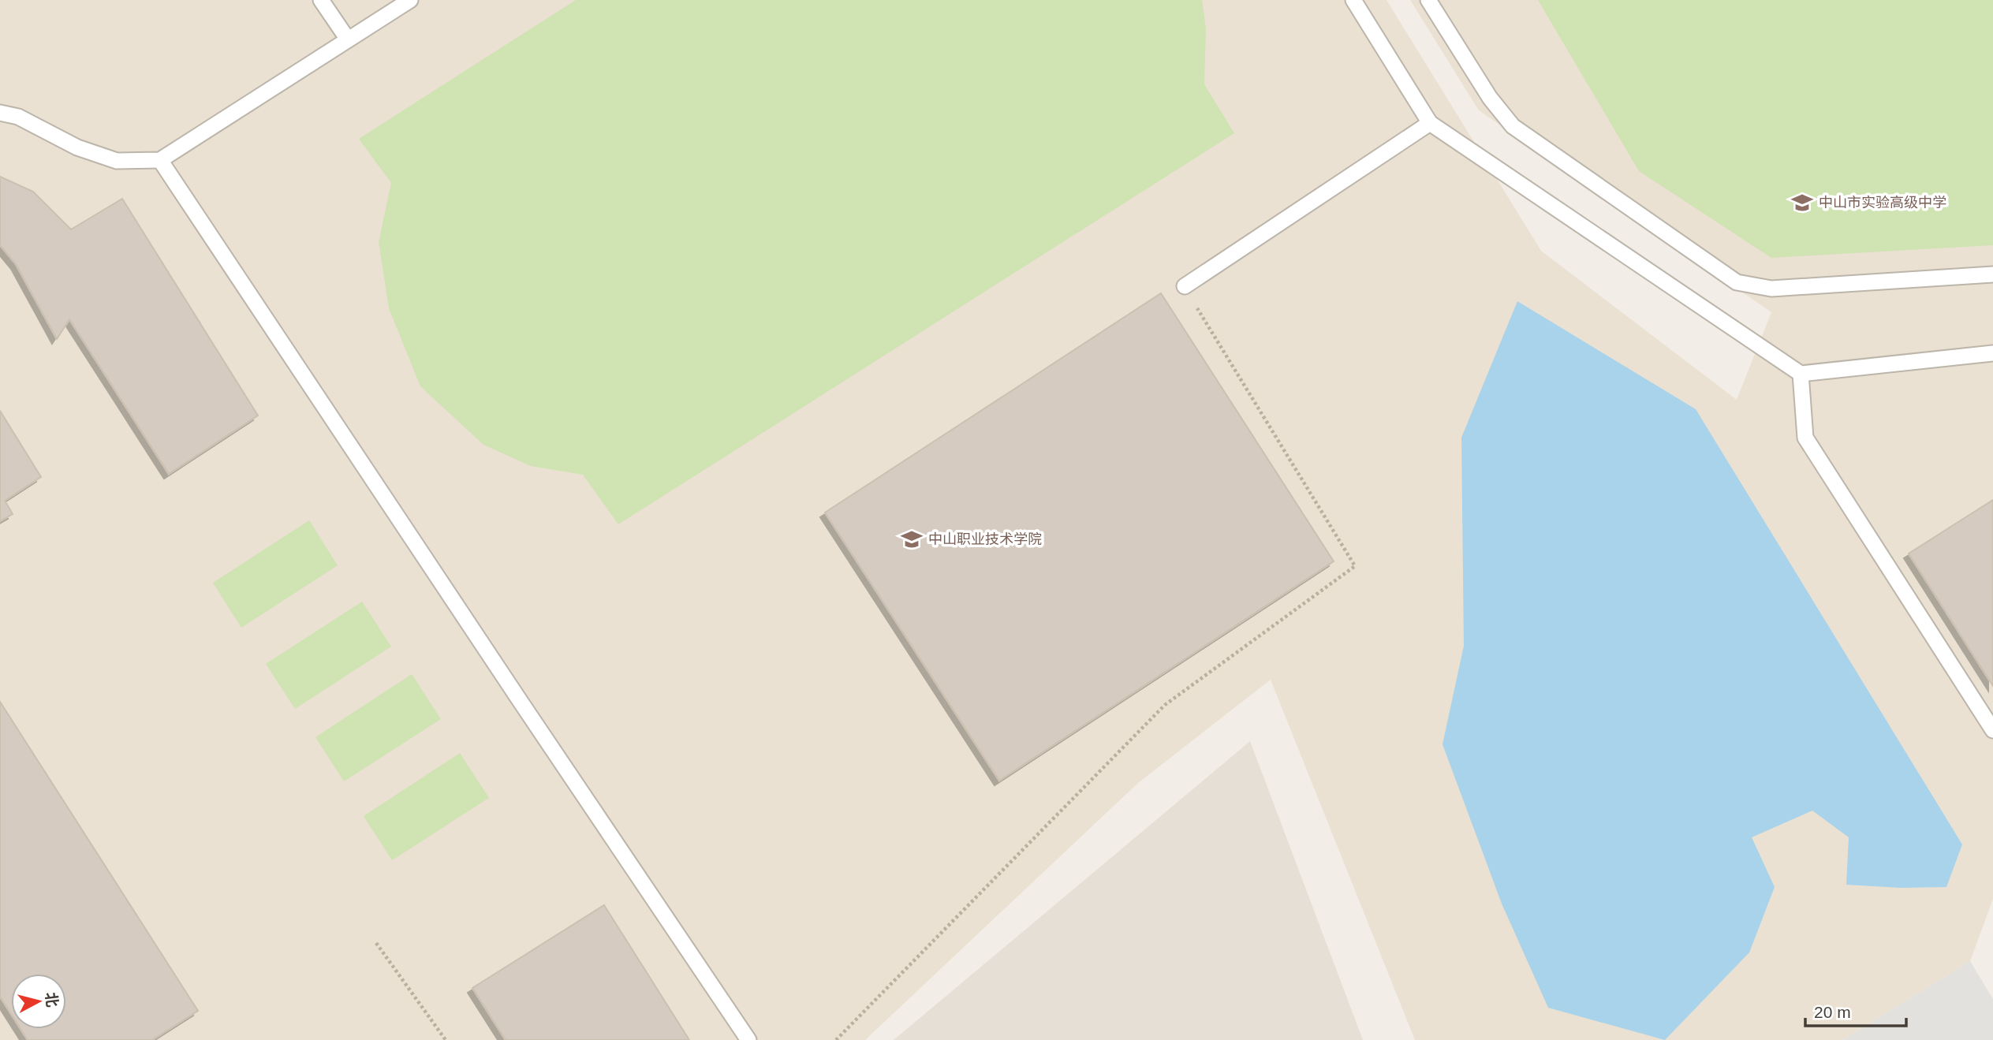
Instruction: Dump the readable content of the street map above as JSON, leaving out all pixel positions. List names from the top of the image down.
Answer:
{
  "places": {
    "school or university": ["中山市实验高级中学", "中山职业技术学院"]
  },
  "scale_bar": "20 m",
  "north": "right"
}
